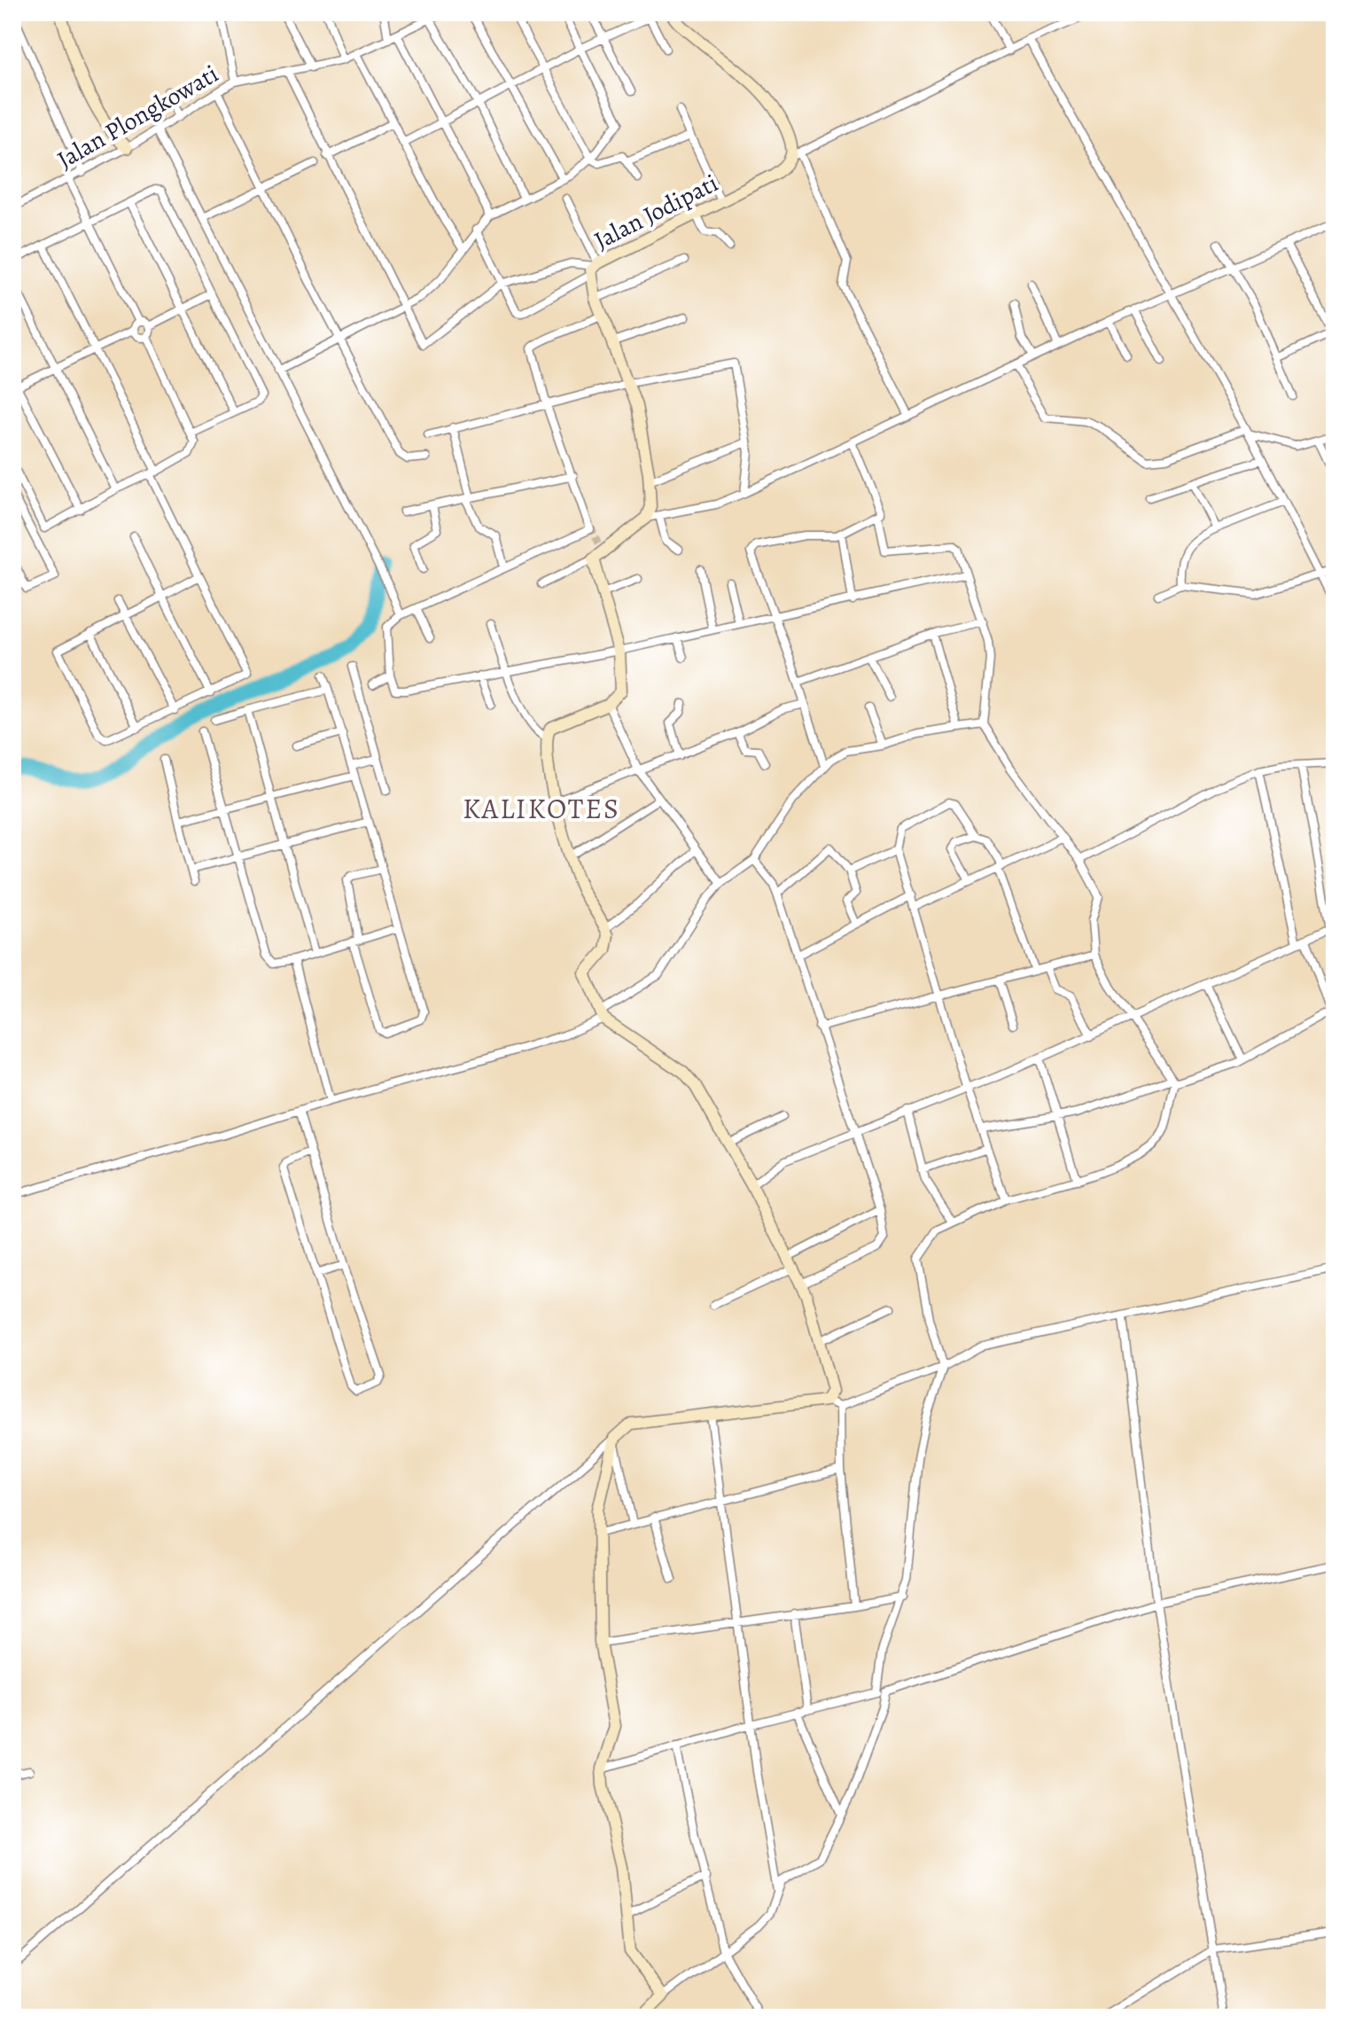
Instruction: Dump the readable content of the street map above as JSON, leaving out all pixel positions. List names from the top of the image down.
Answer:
{
  "streets": {
    "street": ["Jalan Plongkowati", "Jalan Jodipati"]
  },
  "districts": ["KALIKOTES"]
}
